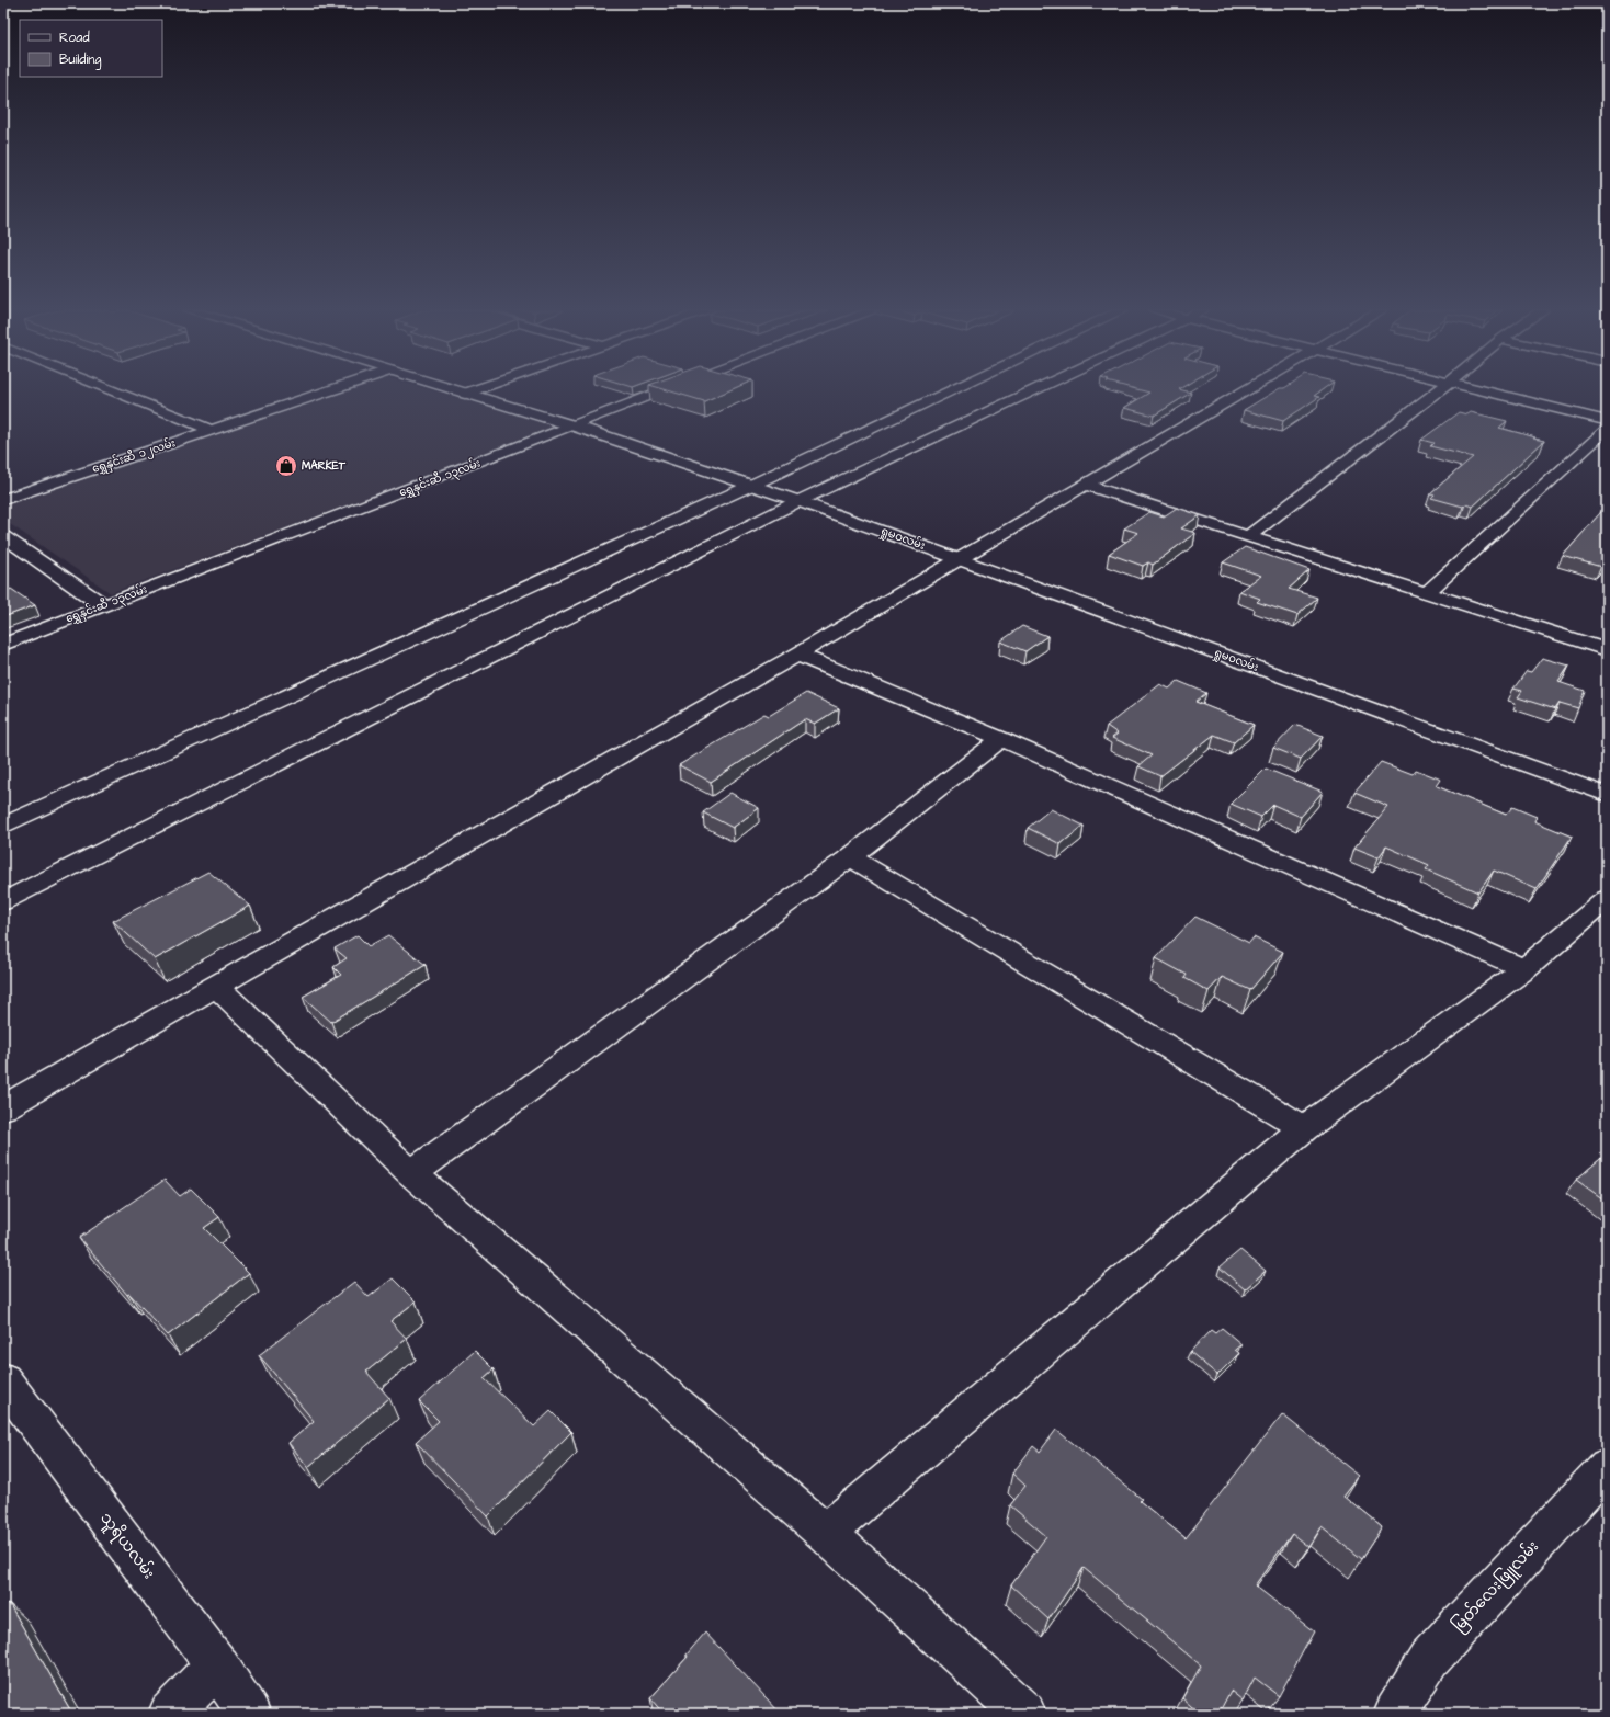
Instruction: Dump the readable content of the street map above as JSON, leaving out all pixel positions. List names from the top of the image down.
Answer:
{
  "streets": {
    "street": [
      "ရွှေနှင်းဆီ ၁၂လမ်း",
      "ရွှေနှင်းဆီ ၁၃လမ်း",
      "ရှုမဝလမ်း",
      "သူရိယလမ်း",
      "မြတ်လေးဖြူလမ်း"
    ]
  },
  "crossings": [
    ["ရွှေနှင်းဆီ ၁၃လမ်း", "ရှုမဝလမ်း"]
  ],
  "places": {
    "shop": ["MARKET"]
  },
  "legend": ["Road", "Building"]
}
